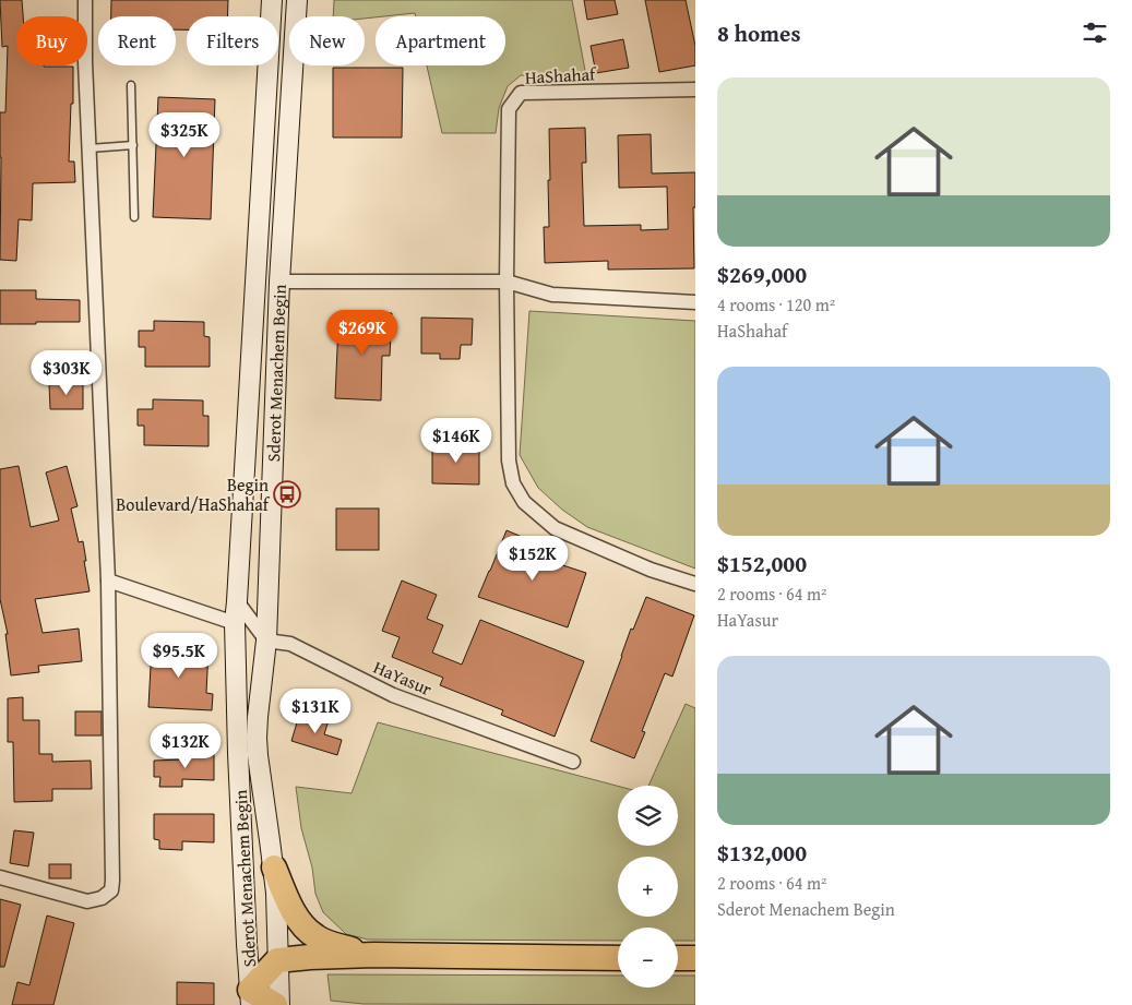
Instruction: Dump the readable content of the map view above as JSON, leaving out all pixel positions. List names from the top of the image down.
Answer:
{
  "streets": {
    "street": ["HaShahaf", "Sderot Menachem Begin", "HaYasur"]
  },
  "crossings": [
    ["Sderot Menachem Begin", "HaYasur"]
  ],
  "places": {
    "bus stop": ["Begin Boulevard/HaShahaf"]
  },
  "page": {
    "heading": "8 homes",
    "chip": [
      "Buy",
      "Rent",
      "Filters",
      "New",
      "Apartment"
    ],
    "list": [
      {
        "name": "$269,000",
        "note": "4 rooms · 120 m² · HaShahaf"
      },
      {
        "name": "$152,000",
        "note": "2 rooms · 64 m² · HaYasur"
      },
      {
        "name": "$132,000",
        "note": "2 rooms · 64 m² · Sderot Menachem Begin"
      }
    ],
    "price": [
      "$325K",
      "$269K",
      "$303K",
      "$146K",
      "$152K",
      "$95.5K",
      "$131K",
      "$132K"
    ],
    "map_buttons": ["+", "−"]
  }
}
